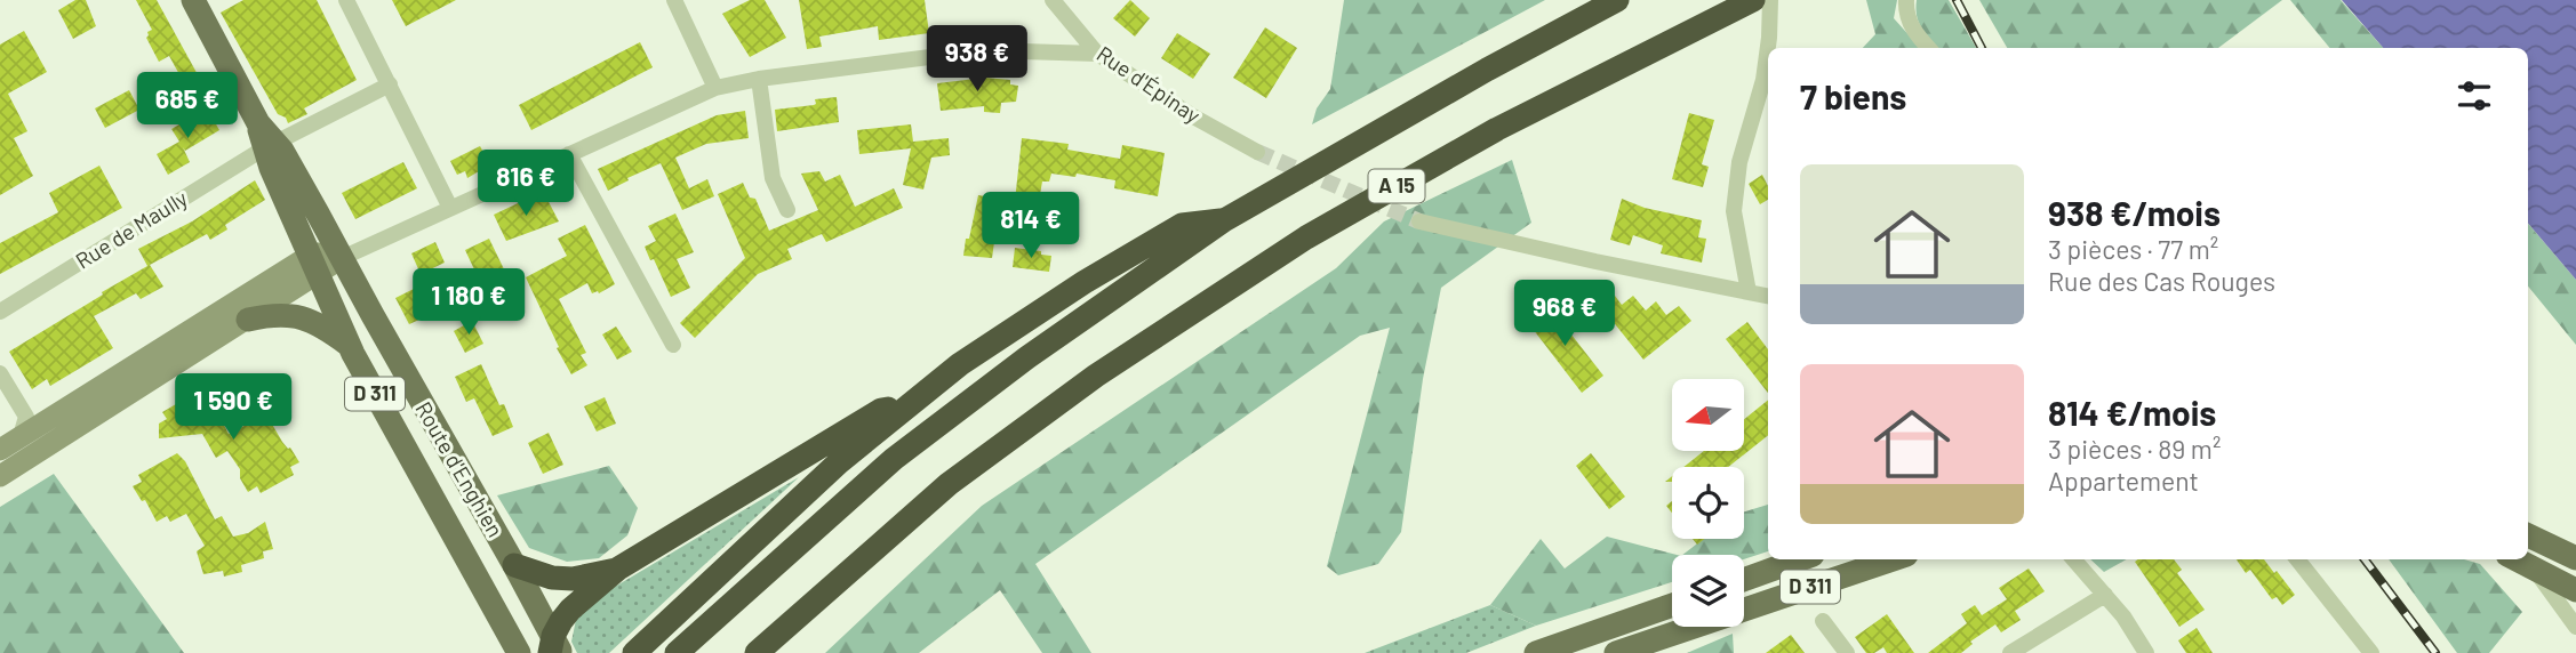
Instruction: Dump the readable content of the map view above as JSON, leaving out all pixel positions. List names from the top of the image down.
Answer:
{
  "streets": {
    "highway": ["A 15"],
    "main road": ["D 311", "Route d'Enghien"],
    "street": ["Rue d'Épinay", "Rue de Maully"]
  },
  "crossings": [
    ["Rue de Maully", "Route d'Enghien"]
  ],
  "north": "left",
  "page": {
    "price": [
      "938 €",
      "685 €",
      "816 €",
      "814 €",
      "1 180 €",
      "968 €",
      "1 590 €"
    ],
    "heading": "7 biens",
    "list": [
      {
        "name": "938 €/mois",
        "note": "3 pièces · 77 m² · Rue des Cas Rouges"
      },
      {
        "name": "814 €/mois",
        "note": "3 pièces · 89 m² · Appartement"
      }
    ]
  }
}
